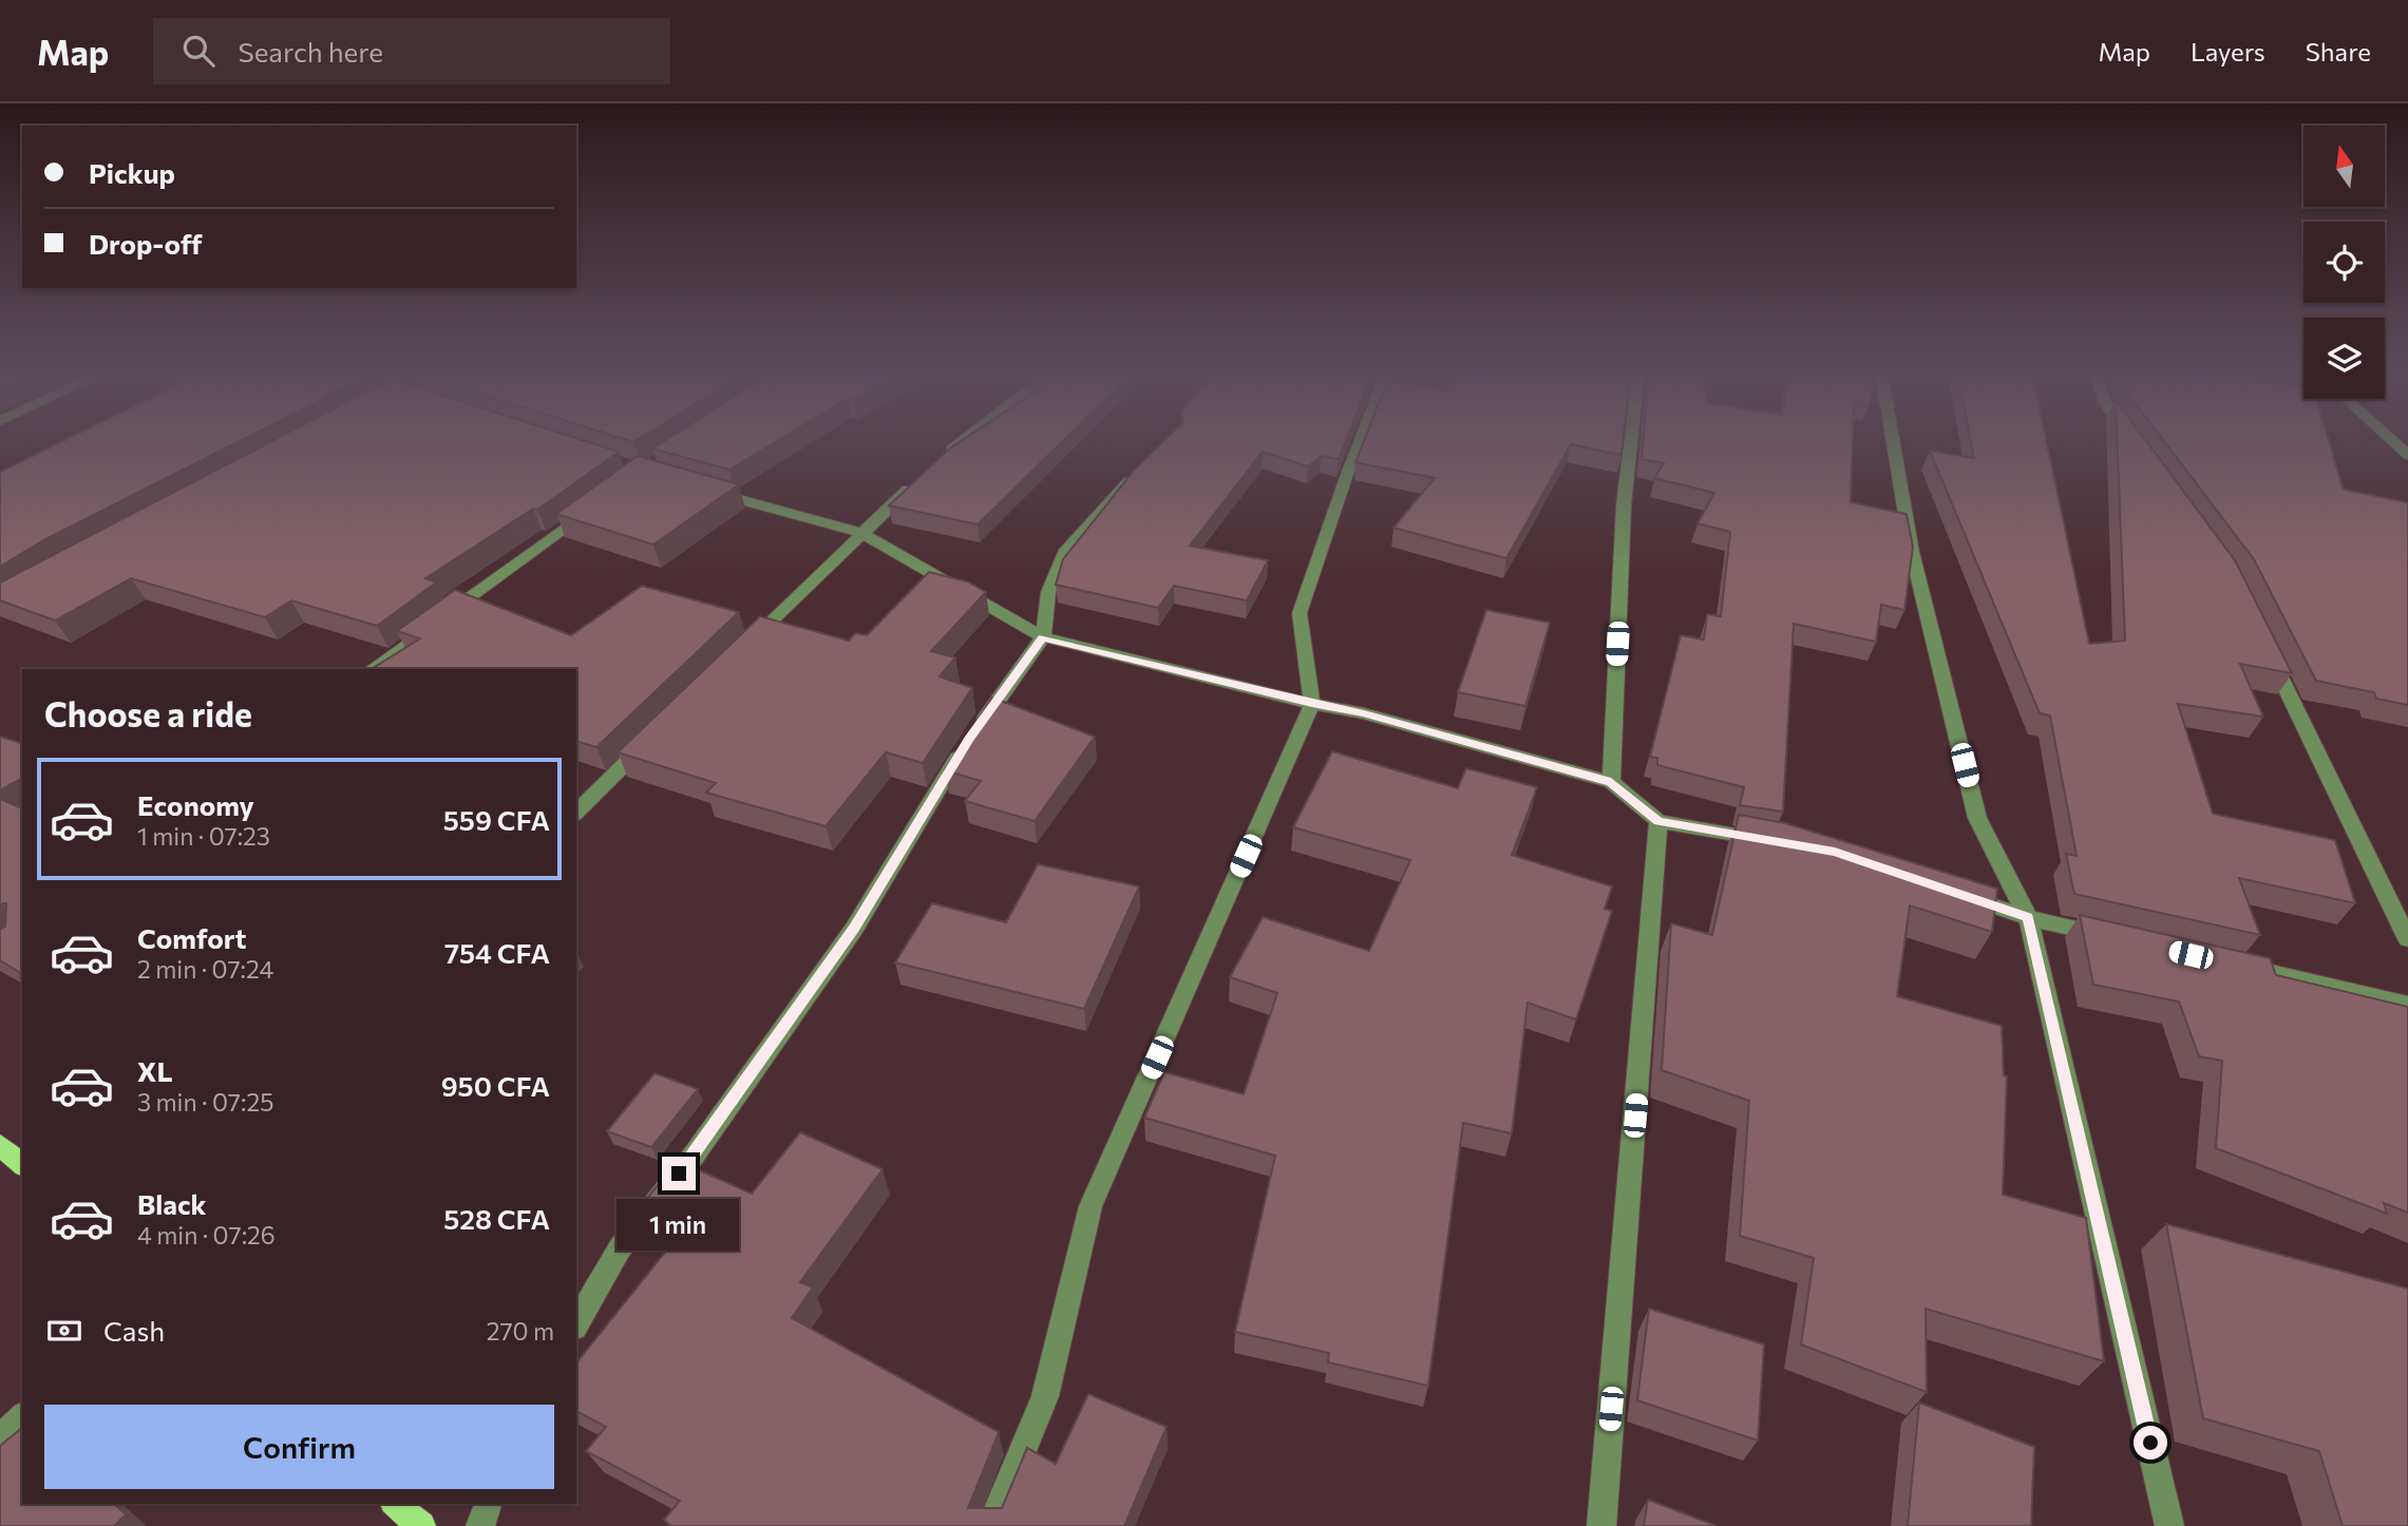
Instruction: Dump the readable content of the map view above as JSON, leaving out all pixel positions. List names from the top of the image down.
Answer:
{
  "north": "top",
  "page": {
    "header": "Map",
    "search": "Search here",
    "nav": ["Map", "Layers", "Share"],
    "banner": ["Pickup", "Drop-off"],
    "heading": "Choose a ride",
    "list": [
      {
        "name": "Economy",
        "note": "1 min · 07:23",
        "value": "559 CFA"
      },
      {
        "name": "Comfort",
        "note": "2 min · 07:24",
        "value": "754 CFA"
      },
      {
        "name": "XL",
        "note": "3 min · 07:25",
        "value": "950 CFA"
      },
      {
        "name": "Black",
        "note": "4 min · 07:26",
        "value": "528 CFA"
      }
    ],
    "bubble": "1 min",
    "pay": ["Cash", "270 m"],
    "buttons": "Confirm"
  }
}
